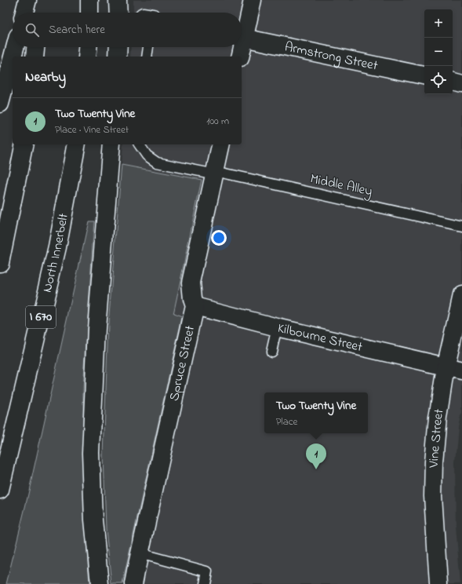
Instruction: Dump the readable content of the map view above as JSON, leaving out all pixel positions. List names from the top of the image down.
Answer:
{
  "streets": {
    "main road": [
      "Armstrong Street",
      "North Innerbelt",
      "I 670",
      "Kilbourne Street",
      "Spruce Street",
      "Vine Street"
    ],
    "lane": ["Middle Alley"]
  },
  "crossings": [
    ["Middle Alley", "Spruce Street"],
    ["Kilbourne Street", "Spruce Street"],
    ["Kilbourne Street", "Vine Street"]
  ],
  "page": {
    "map_buttons": ["+", "−"],
    "search": "Search here",
    "heading": "Nearby",
    "list": [
      {
        "mark": "1",
        "name": "Two Twenty Vine",
        "note": "Place · Vine Street",
        "value": "100 m"
      }
    ],
    "popup": ["Two Twenty Vine", "Place"],
    "pins": "1"
  }
}
